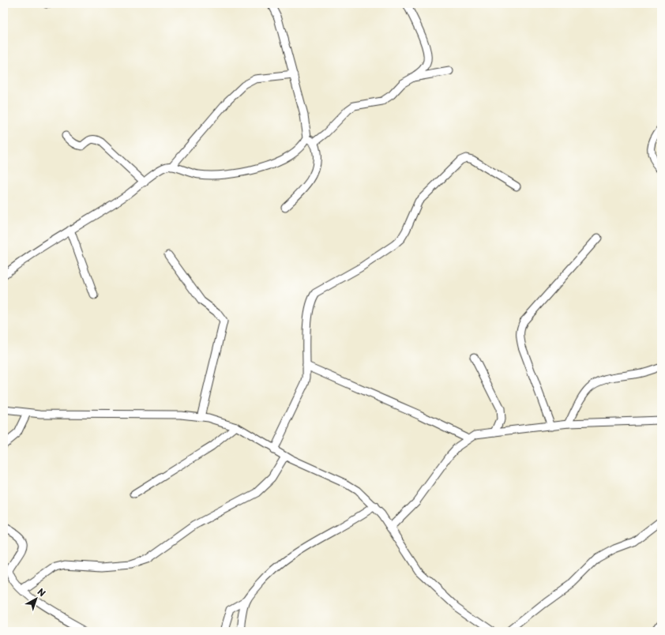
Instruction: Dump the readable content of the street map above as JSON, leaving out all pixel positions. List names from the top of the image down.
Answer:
{
  "north": "top right"
}
